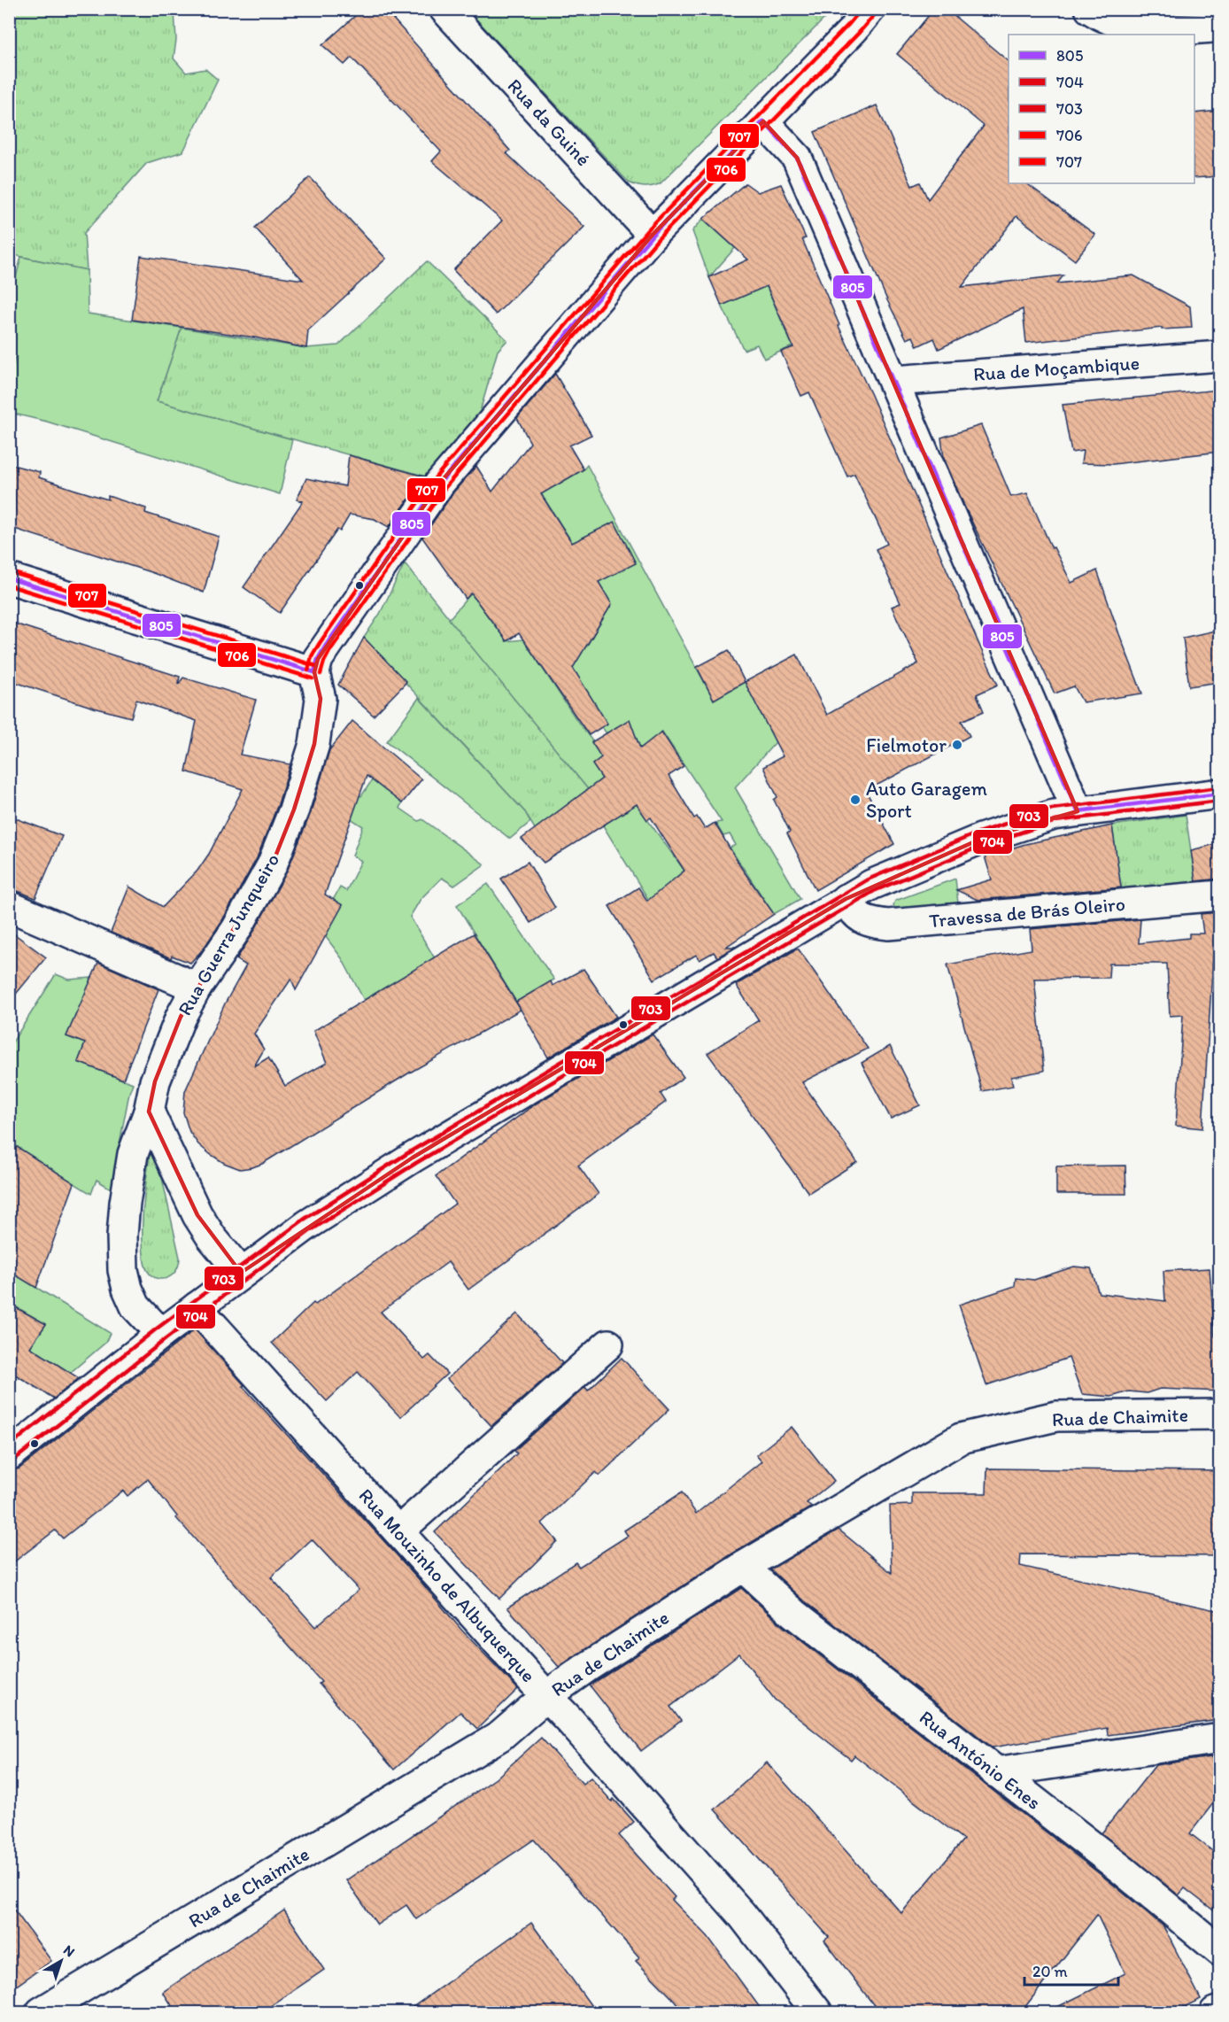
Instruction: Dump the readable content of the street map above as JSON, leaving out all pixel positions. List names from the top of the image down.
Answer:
{
  "streets": {
    "street": [
      "Rua da Guiné",
      "Rua de Moçambique",
      "Travessa de Brás Oleiro",
      "Rua Guerra Junqueiro",
      "Rua de Chaimite",
      "Rua Mouzinho de Albuquerque",
      "Rua António Enes"
    ]
  },
  "crossings": [
    ["Rua de Chaimite", "Rua Mouzinho de Albuquerque"],
    ["Rua de Chaimite", "Rua António Enes"]
  ],
  "places": ["Fielmotor", "Auto Garagem Sport"],
  "lines": [
    "transit line 707",
    "transit line 706",
    "transit line 805",
    "transit line 703",
    "transit line 704"
  ],
  "legend": [
    "805",
    "704",
    "703",
    "706",
    "707"
  ],
  "scale_bar": "20 m",
  "north": "top right"
}
